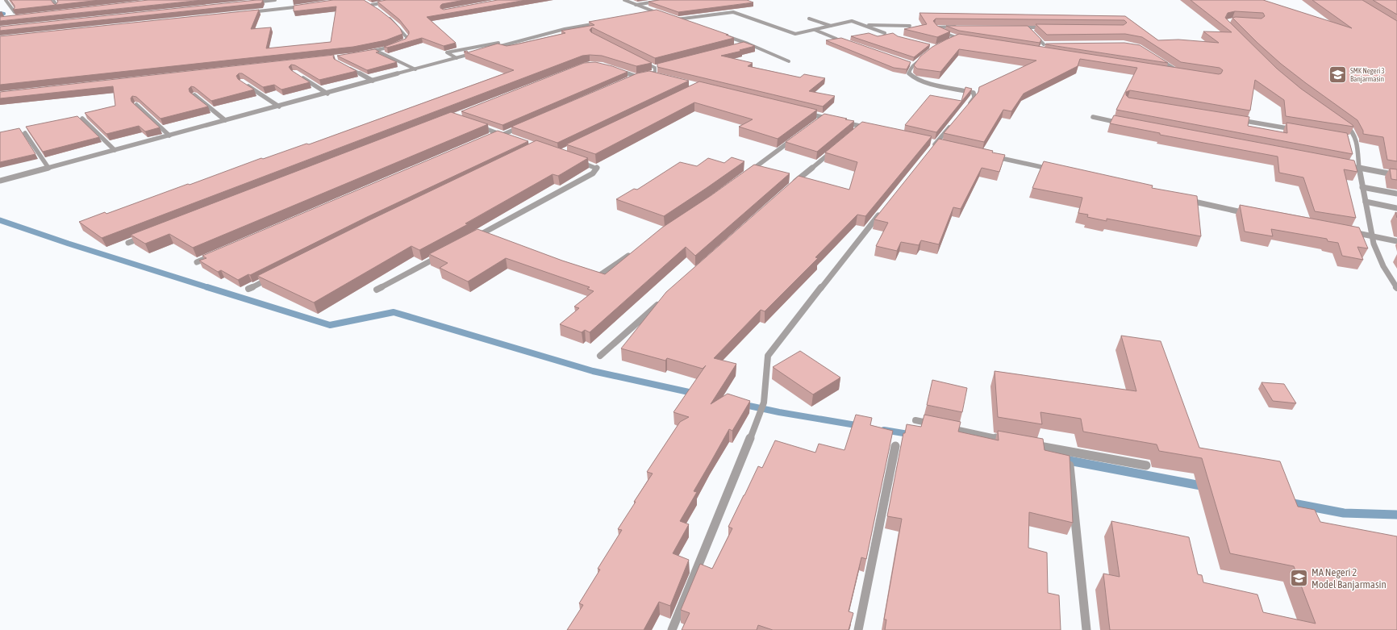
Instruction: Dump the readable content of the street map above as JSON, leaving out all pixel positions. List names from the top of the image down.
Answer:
{
  "places": {
    "school or university": ["SMK Negeri 3 Banjarmasin", "MA Negeri 2 Model Banjarmasin"]
  }
}
